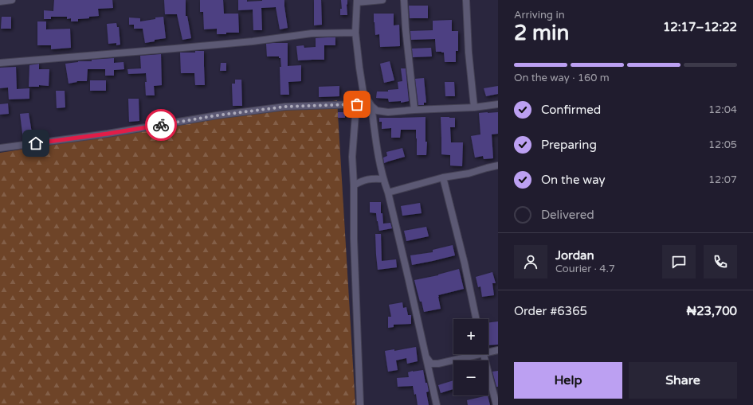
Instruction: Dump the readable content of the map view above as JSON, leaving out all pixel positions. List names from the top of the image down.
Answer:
{
  "page": {
    "heading": ["2 min", "Arriving in", "12:17–12:22"],
    "panel": [
      "Jordan",
      "Courier · 4.7",
      "Order #6365",
      "₦23,700"
    ],
    "bar": "On the way · 160 m",
    "list": [
      ["Confirmed", "12:04"],
      ["Preparing", "12:05"],
      ["On the way", "12:07"],
      "Delivered"
    ],
    "map_buttons": ["+", "−"],
    "buttons": ["Help", "Share"]
  }
}
